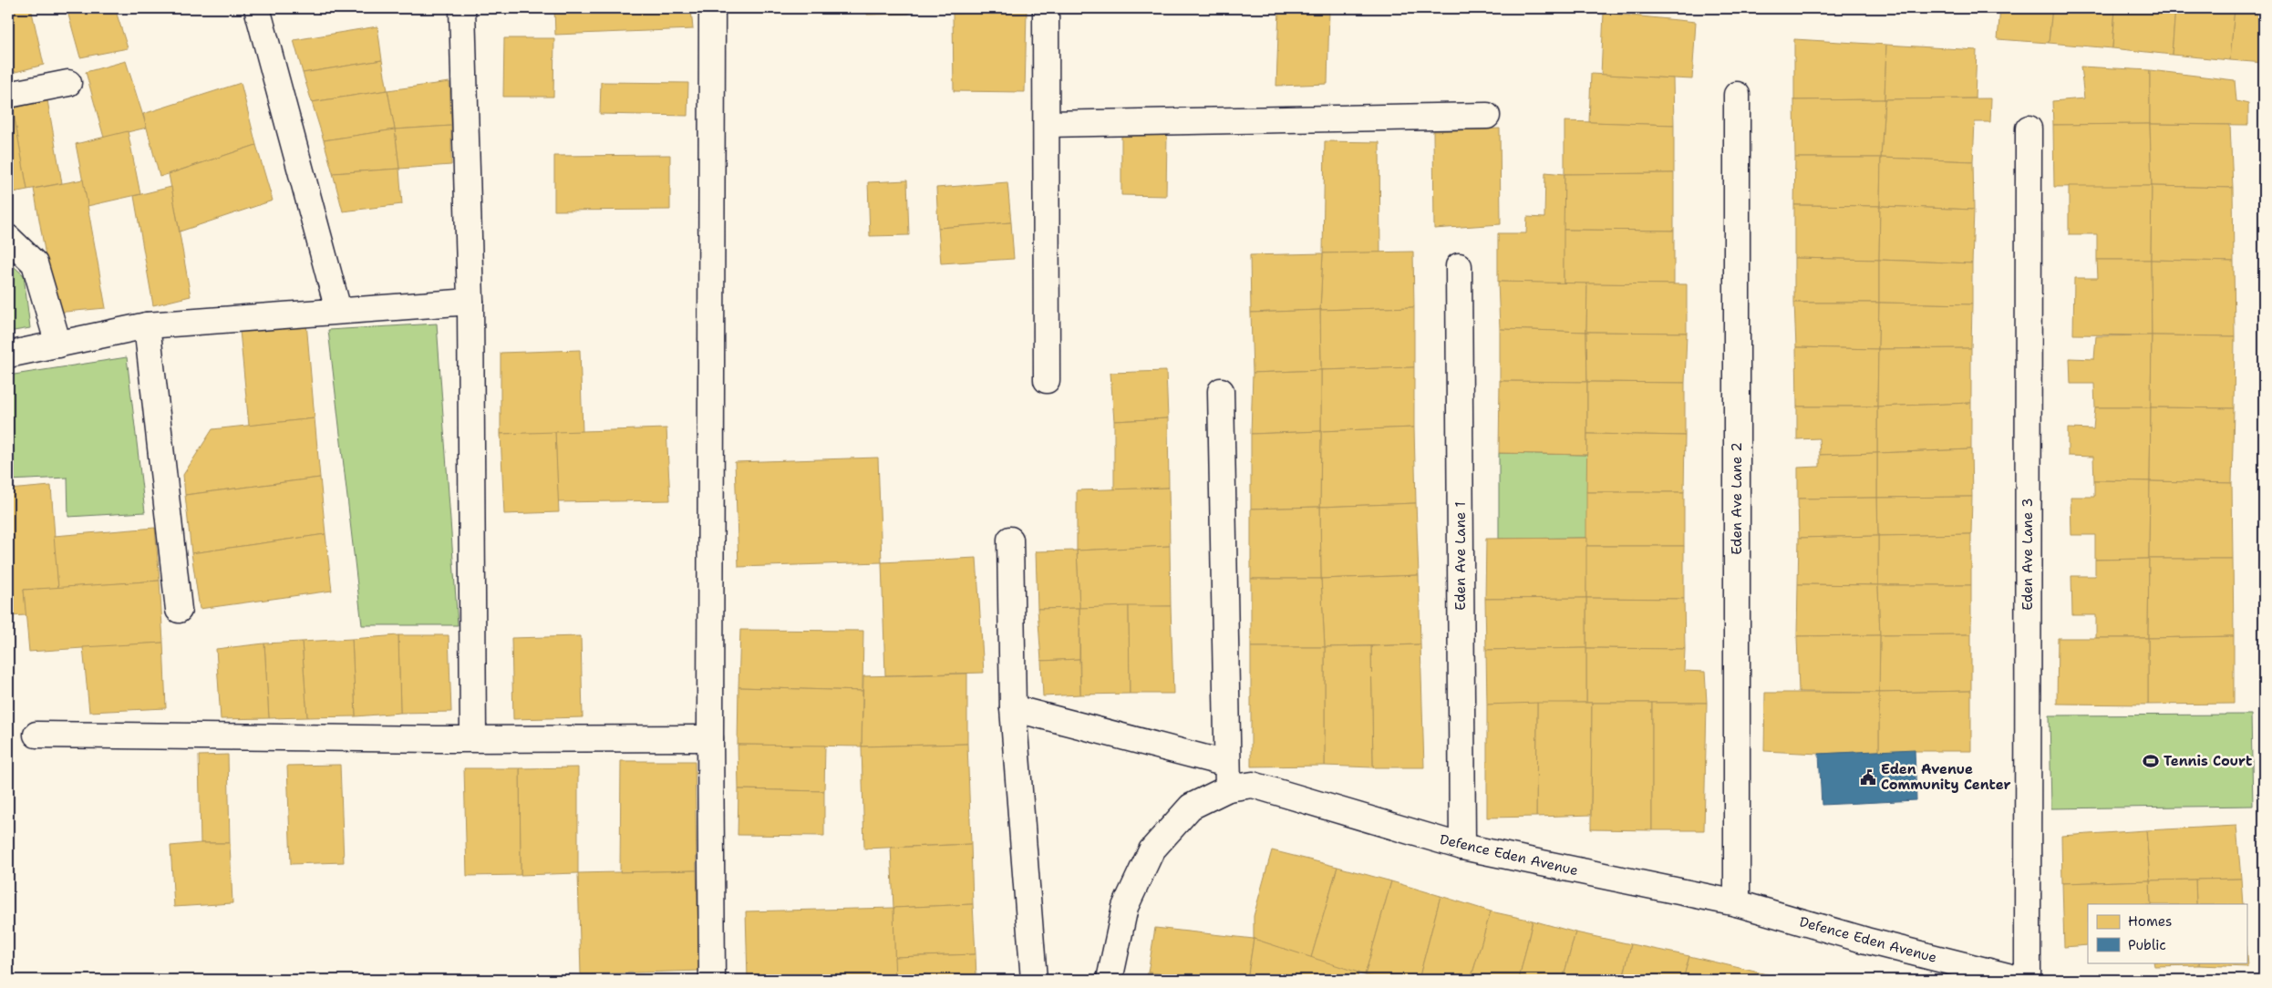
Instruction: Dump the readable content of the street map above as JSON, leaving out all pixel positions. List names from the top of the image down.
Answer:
{
  "streets": {
    "street": [
      "Eden Ave Lane 2",
      "Eden Ave Lane 3",
      "Eden Ave Lane 1",
      "Defence Eden Avenue"
    ]
  },
  "crossings": [
    ["Eden Ave Lane 2", "Defence Eden Avenue"],
    ["Eden Ave Lane 1", "Defence Eden Avenue"]
  ],
  "places": {
    "sports": ["Tennis Court"],
    "public building": ["Eden Avenue Community Center"]
  },
  "legend": ["Homes", "Public"]
}
